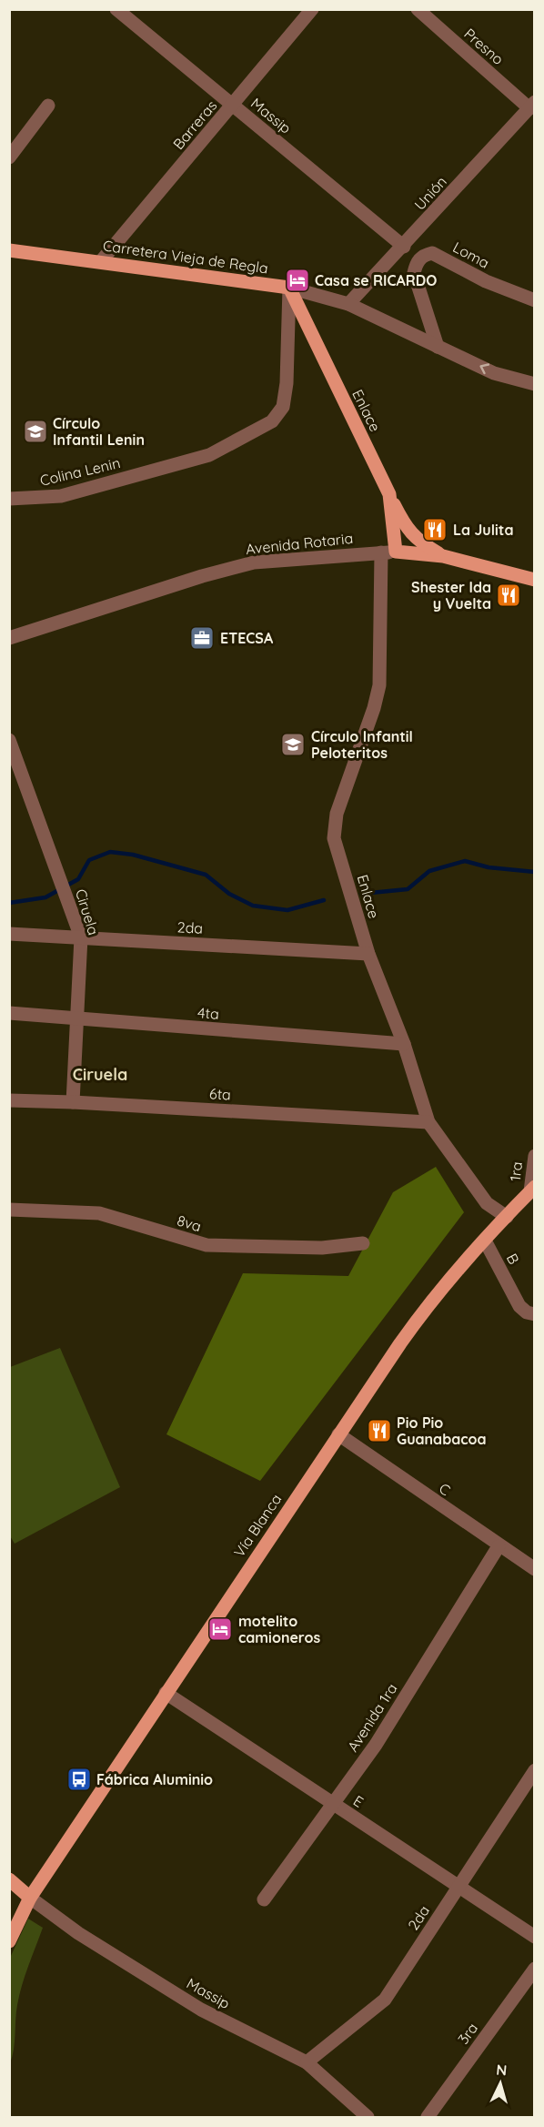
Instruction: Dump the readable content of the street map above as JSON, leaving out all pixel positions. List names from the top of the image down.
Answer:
{
  "streets": {
    "main road": [
      "Carretera Vieja de Regla",
      "Enlace",
      "Avenida Rotaria",
      "Vía Blanca"
    ],
    "street": [
      "Presno",
      "Massip",
      "Barreras",
      "Unión",
      "Loma",
      "Colina Lenin",
      "Ciruela",
      "2da",
      "4ta",
      "6ta",
      "1ra",
      "8va",
      "B",
      "C",
      "Avenida 1ra",
      "E",
      "3ra"
    ]
  },
  "crossings": [
    ["Presno", "Unión"],
    ["Massip", "Barreras"],
    ["Massip", "Unión"],
    ["Massip", "2da"],
    ["Massip", "Vía Blanca"],
    ["Barreras", "Carretera Vieja de Regla"],
    ["Unión", "Carretera Vieja de Regla"],
    ["Loma", "Carretera Vieja de Regla"],
    ["Carretera Vieja de Regla", "Enlace"],
    ["Carretera Vieja de Regla", "Colina Lenin"],
    ["Enlace", "Colina Lenin"],
    ["Enlace", "Avenida Rotaria"],
    ["Enlace", "2da"],
    ["Enlace", "4ta"],
    ["Enlace", "6ta"],
    ["Enlace", "Vía Blanca"],
    ["Ciruela", "2da"],
    ["Ciruela", "4ta"],
    ["Ciruela", "6ta"],
    ["2da", "E"],
    ["1ra", "Vía Blanca"],
    ["B", "Vía Blanca"],
    ["C", "Vía Blanca"],
    ["C", "Avenida 1ra"],
    ["Vía Blanca", "E"],
    ["Avenida 1ra", "E"]
  ],
  "districts": ["Ciruela"],
  "places": {
    "hotel": ["Casa se RICARDO", "motelito camioneros"],
    "school or university": ["Círculo Infantil Lenin", "Círculo Infantil Peloteritos"],
    "restaurant": ["La Julita", "Shester Ida y Vuelta", "Pio Pio Guanabacoa"],
    "office": ["ETECSA"],
    "bus stop": ["Fábrica Aluminio"]
  },
  "north": "top"
}
